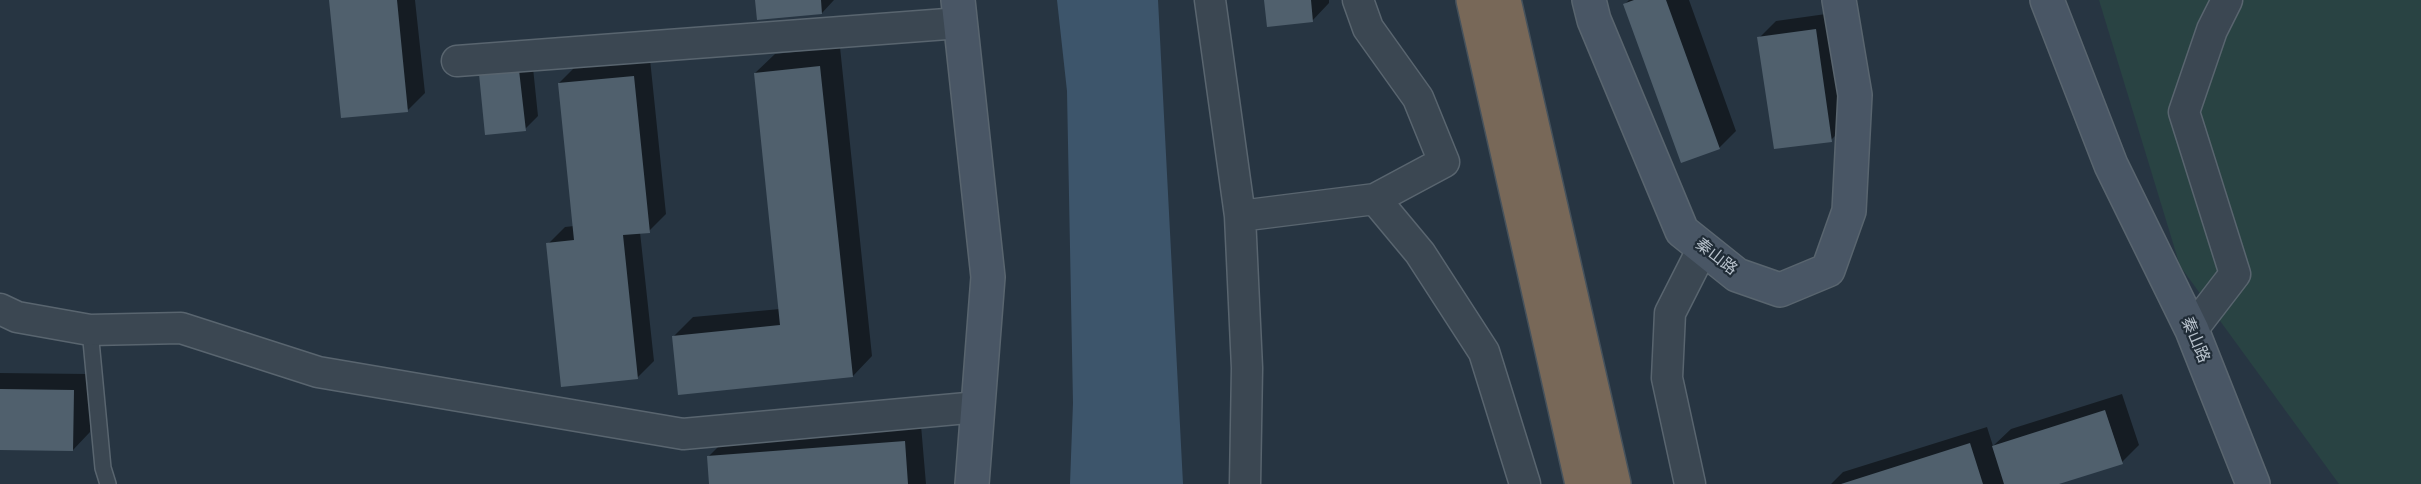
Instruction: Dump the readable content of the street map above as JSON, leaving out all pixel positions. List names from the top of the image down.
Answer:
{
  "streets": {
    "main road": ["秦山路"]
  }
}
